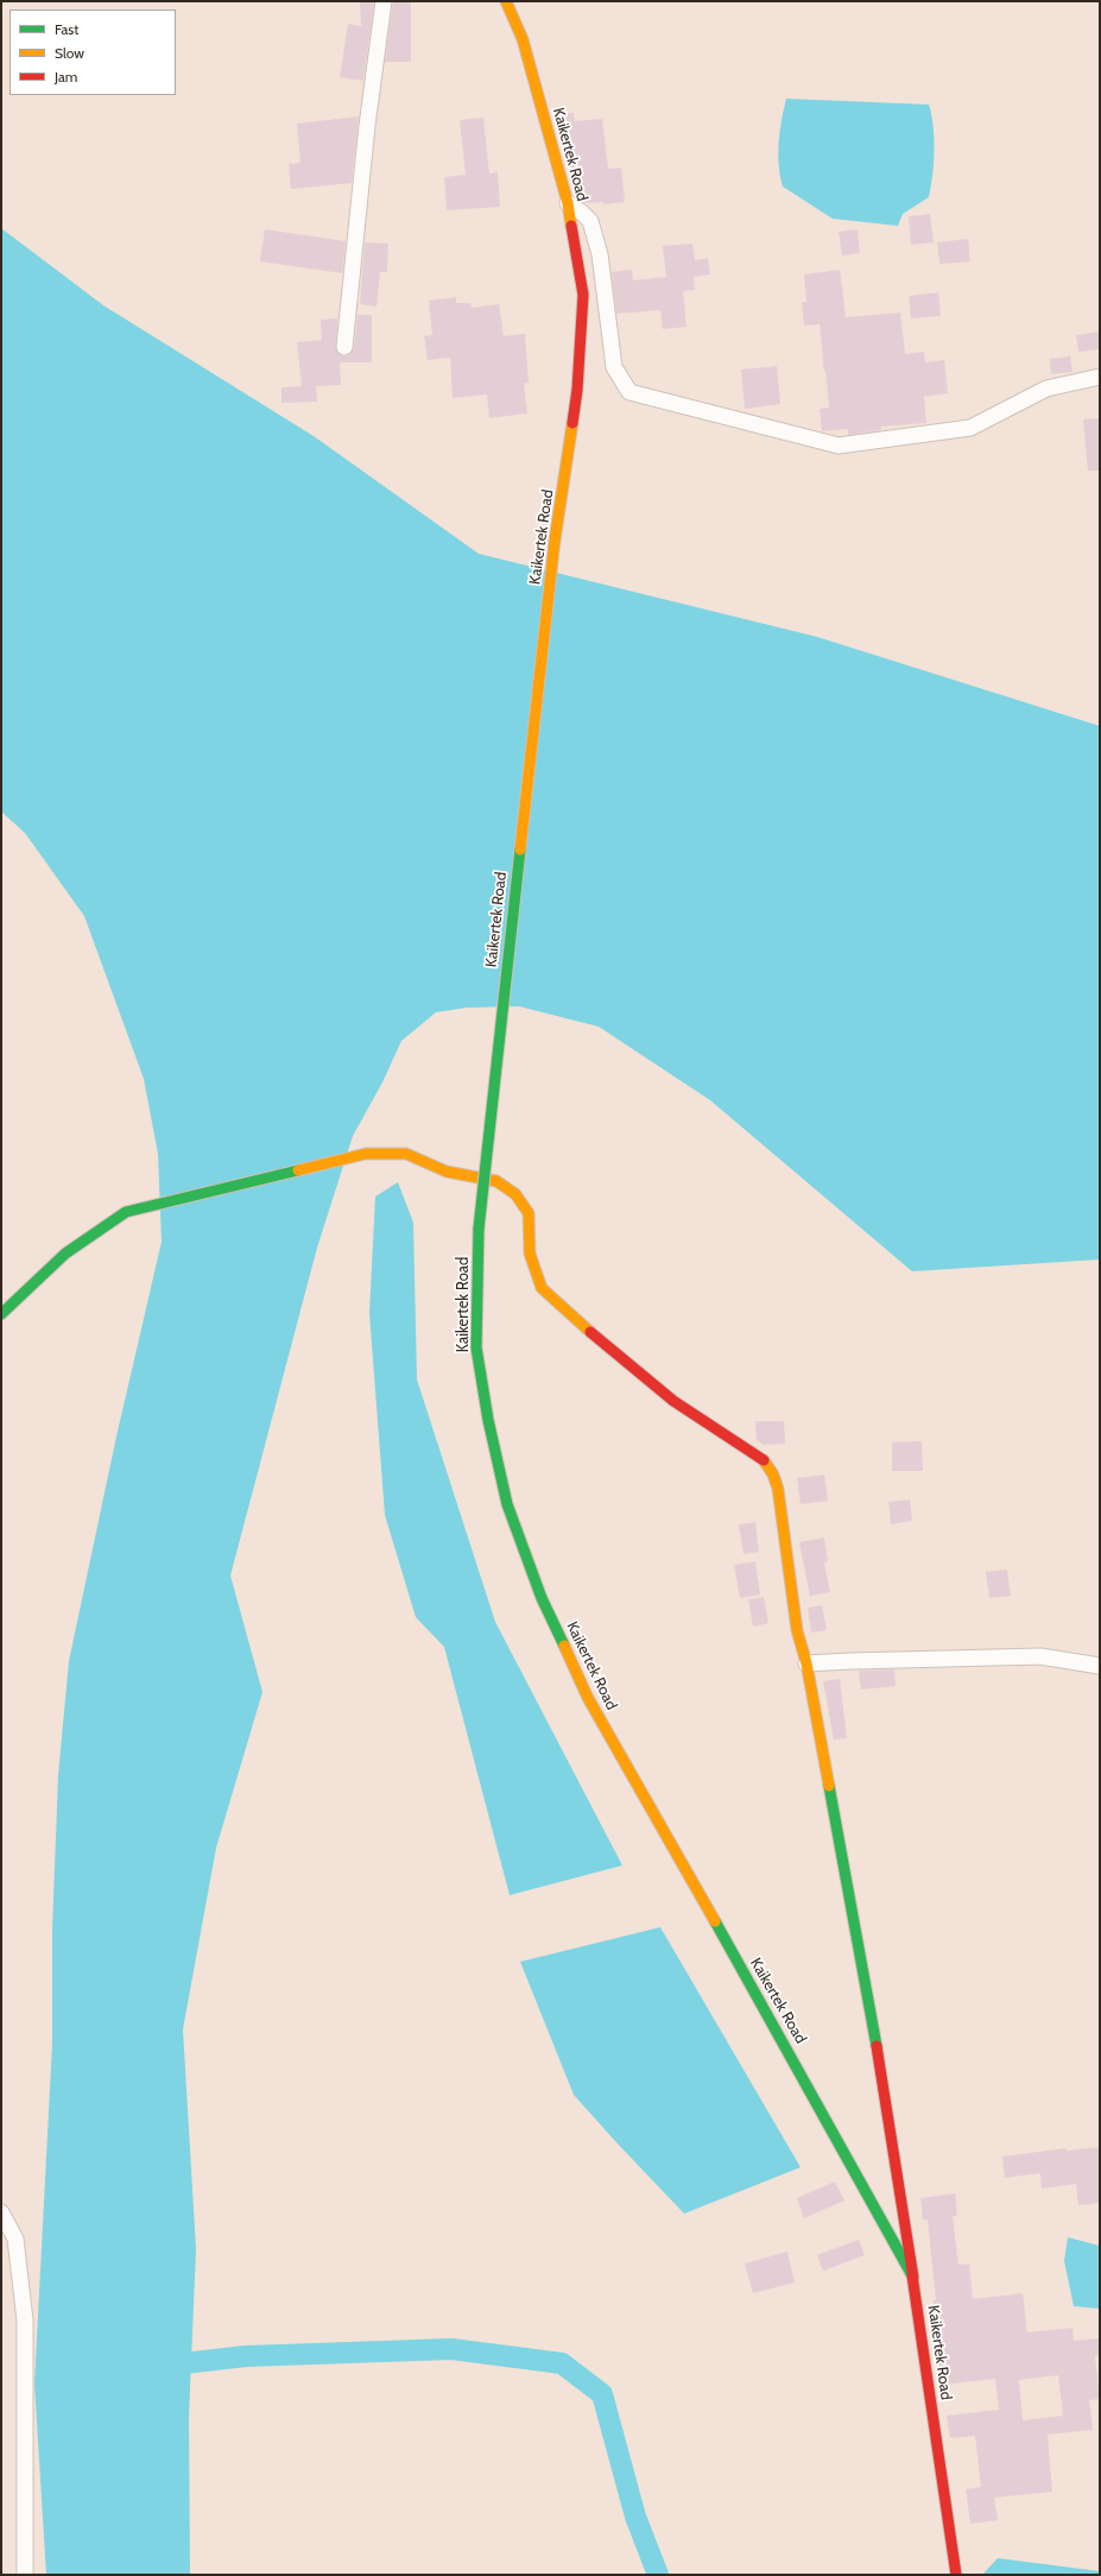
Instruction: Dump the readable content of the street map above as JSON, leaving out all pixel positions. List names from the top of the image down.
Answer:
{
  "streets": {
    "main road": ["Kaikertek Road"]
  },
  "legend": ["Fast", "Slow", "Jam"]
}
